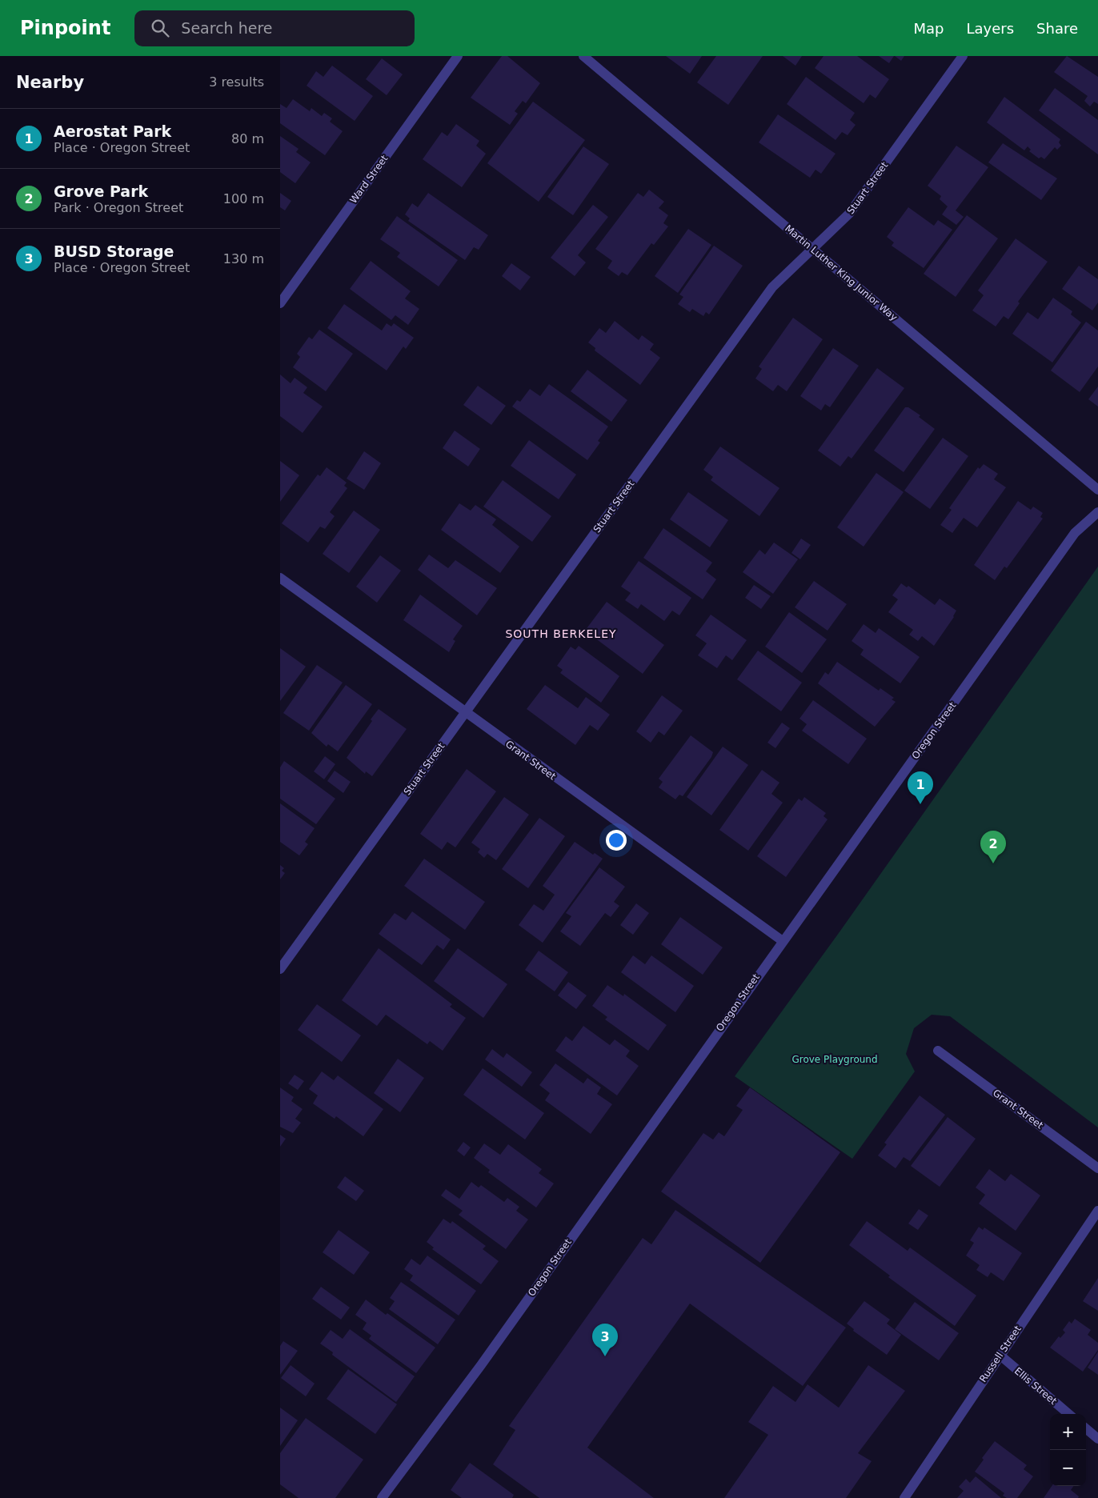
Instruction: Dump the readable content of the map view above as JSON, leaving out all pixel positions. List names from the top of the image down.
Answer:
{
  "streets": {
    "street": [
      "Ward Street",
      "Stuart Street",
      "Martin Luther King Junior Way",
      "Oregon Street",
      "Grant Street",
      "Russell Street",
      "Ellis Street"
    ]
  },
  "crossings": [
    ["Stuart Street", "Martin Luther King Junior Way"],
    ["Stuart Street", "Grant Street"],
    ["Oregon Street", "Grant Street"],
    ["Russell Street", "Ellis Street"]
  ],
  "districts": ["SOUTH BERKELEY"],
  "parks": ["Grove Playground"],
  "page": {
    "header": "Pinpoint",
    "search": "Search here",
    "nav": ["Map", "Layers", "Share"],
    "heading": ["Nearby", "3 results"],
    "list": [
      {
        "mark": "1",
        "name": "Aerostat Park",
        "note": "Place · Oregon Street",
        "value": "80 m"
      },
      {
        "mark": "2",
        "name": "Grove Park",
        "note": "Park · Oregon Street",
        "value": "100 m"
      },
      {
        "mark": "3",
        "name": "BUSD Storage",
        "note": "Place · Oregon Street",
        "value": "130 m"
      }
    ],
    "pins": ["1", "2", "3"],
    "map_buttons": ["+", "−"]
  }
}
